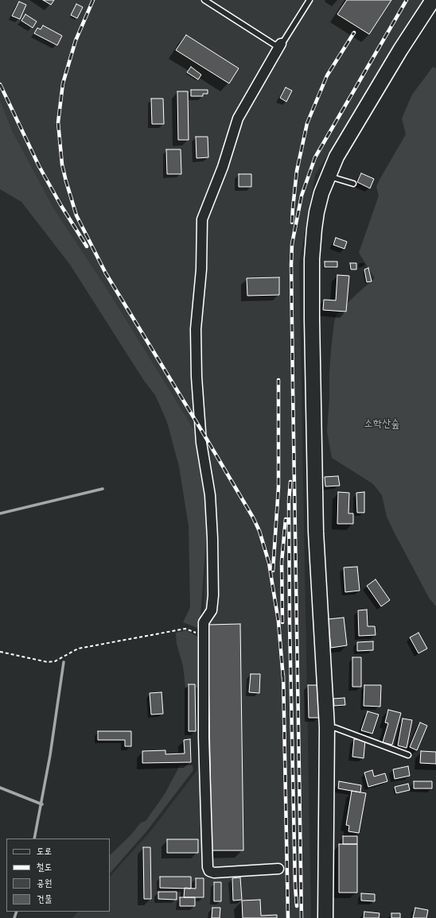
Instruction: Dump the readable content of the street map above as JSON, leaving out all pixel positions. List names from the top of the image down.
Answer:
{
  "parks": ["소학산숲"],
  "legend": [
    "도로",
    "철도",
    "공원",
    "건물"
  ]
}
